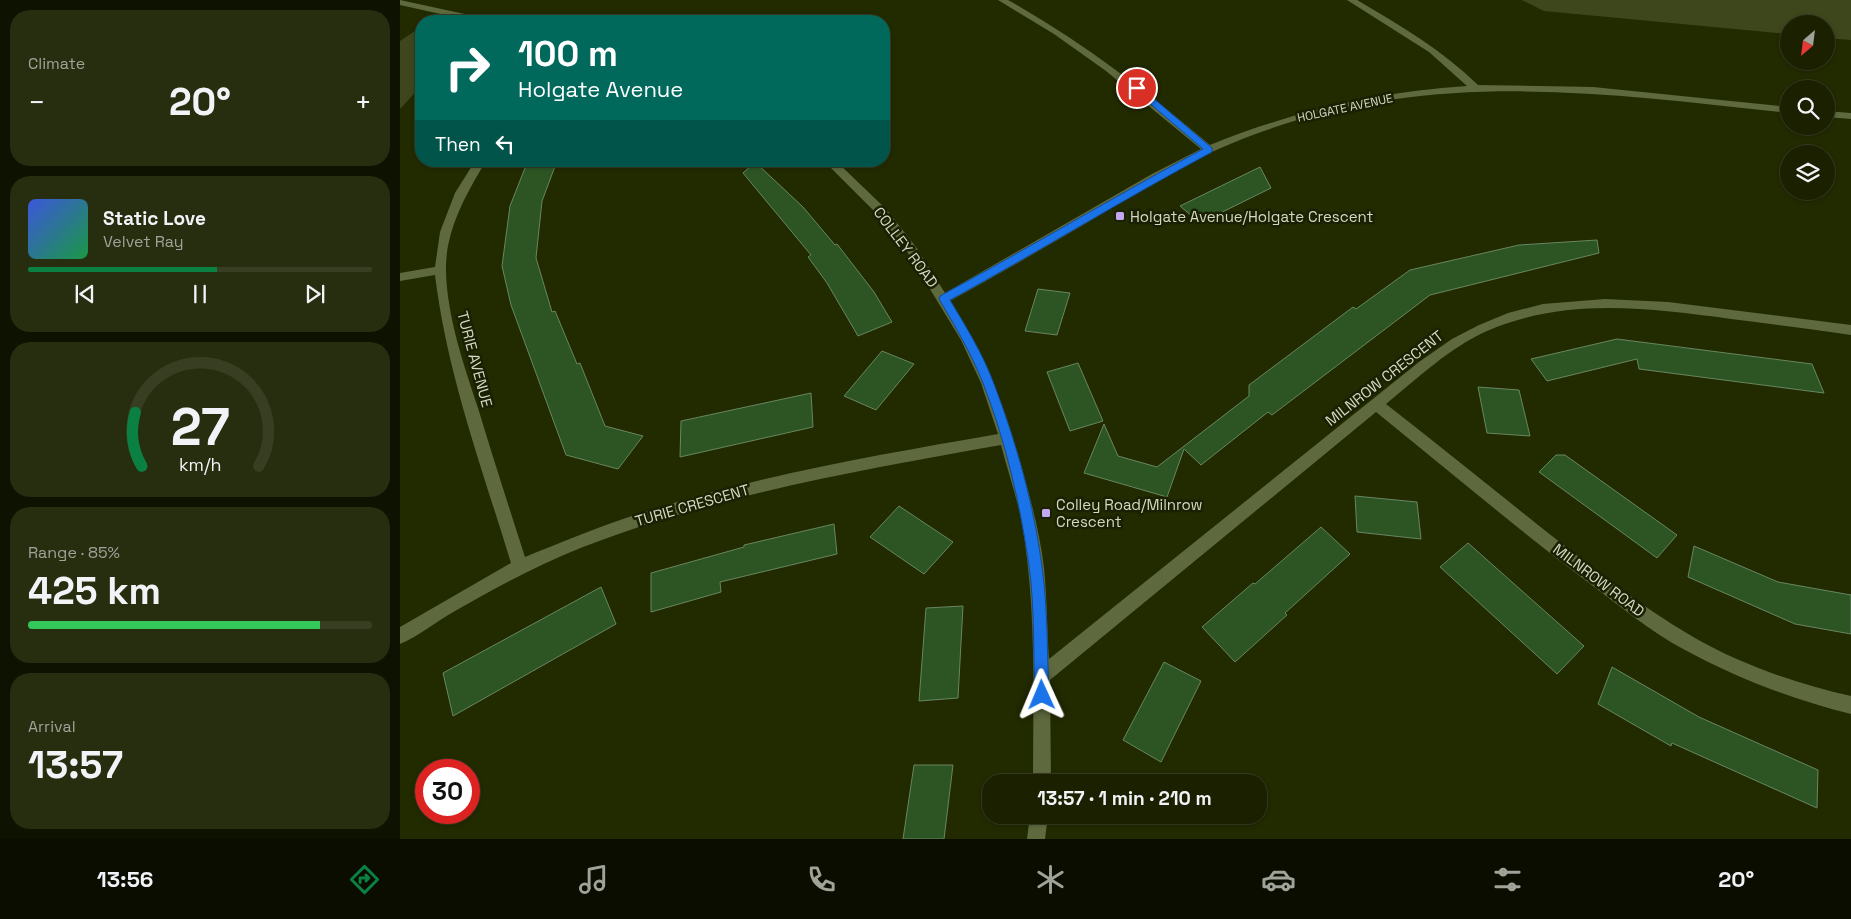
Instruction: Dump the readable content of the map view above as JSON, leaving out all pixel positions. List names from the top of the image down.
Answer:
{
  "streets": {
    "street": [
      "HOLGATE AVENUE",
      "COLLEY ROAD",
      "TURIE AVENUE",
      "MILNROW CRESCENT",
      "TURIE CRESCENT",
      "MILNROW ROAD"
    ]
  },
  "crossings": [
    ["HOLGATE AVENUE", "COLLEY ROAD"],
    ["COLLEY ROAD", "MILNROW CRESCENT"],
    ["COLLEY ROAD", "TURIE CRESCENT"],
    ["TURIE AVENUE", "TURIE CRESCENT"],
    ["MILNROW CRESCENT", "MILNROW ROAD"]
  ],
  "places": {
    "transit": ["Holgate Avenue/Holgate Crescent", "Colley Road/Milnrow Crescent"]
  },
  "north": "bottom left",
  "page": {
    "tile": [
      "Climate",
      ["Range · 85%", "425 km"],
      ["Arrival", "13:57"]
    ],
    "turn": ["100 m", "Holgate Avenue"],
    "heat": ["−", "20°", "+"],
    "then": "Then",
    "song": ["Static Love", "Velvet Ray"],
    "limit": "30",
    "trip": "13:57 · 1 min · 210 m",
    "tabs": ["13:56", "20°"],
    "gauge": ["27", "km/h"]
  }
}
